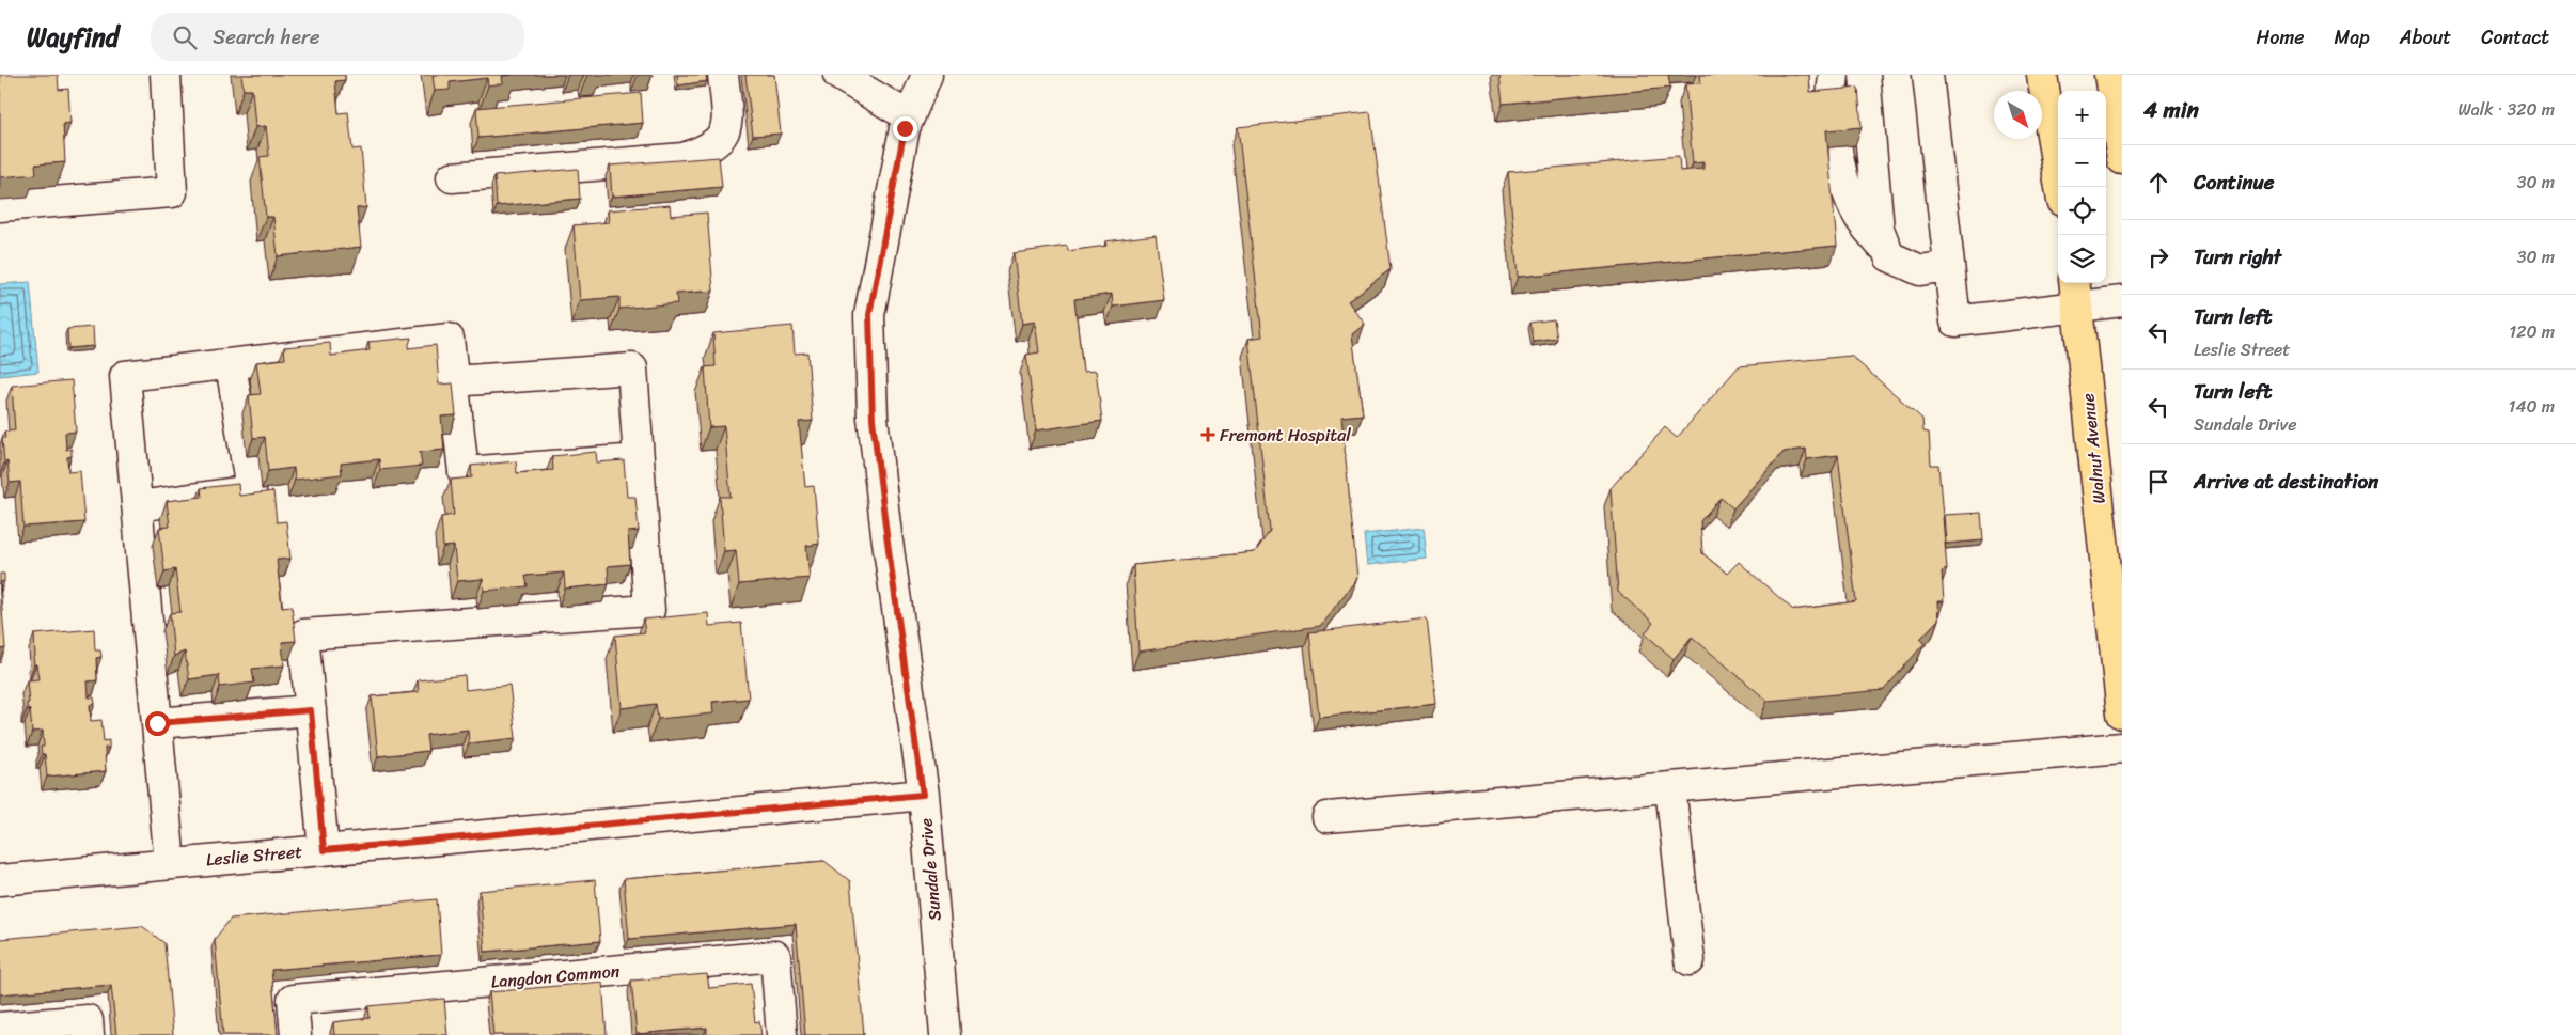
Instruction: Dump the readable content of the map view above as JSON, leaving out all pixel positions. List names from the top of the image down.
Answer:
{
  "streets": {
    "main road": ["Walnut Avenue"],
    "street": ["Leslie Street", "Sundale Drive", "Langdon Common"]
  },
  "crossings": [
    ["Leslie Street", "Sundale Drive"]
  ],
  "places": {
    "health": ["Fremont Hospital"]
  },
  "north": "bottom right",
  "page": {
    "header": "Wayfind",
    "search": "Search here",
    "nav": [
      "Home",
      "Map",
      "About",
      "Contact"
    ],
    "heading": ["4 min", "Walk · 320 m"],
    "map_buttons": ["+", "−"],
    "list": [
      ["Continue", "30 m"],
      ["Turn right", "30 m"],
      ["Turn left", "Leslie Street", "120 m"],
      ["Turn left", "Sundale Drive", "140 m"],
      "Arrive at destination"
    ]
  }
}
